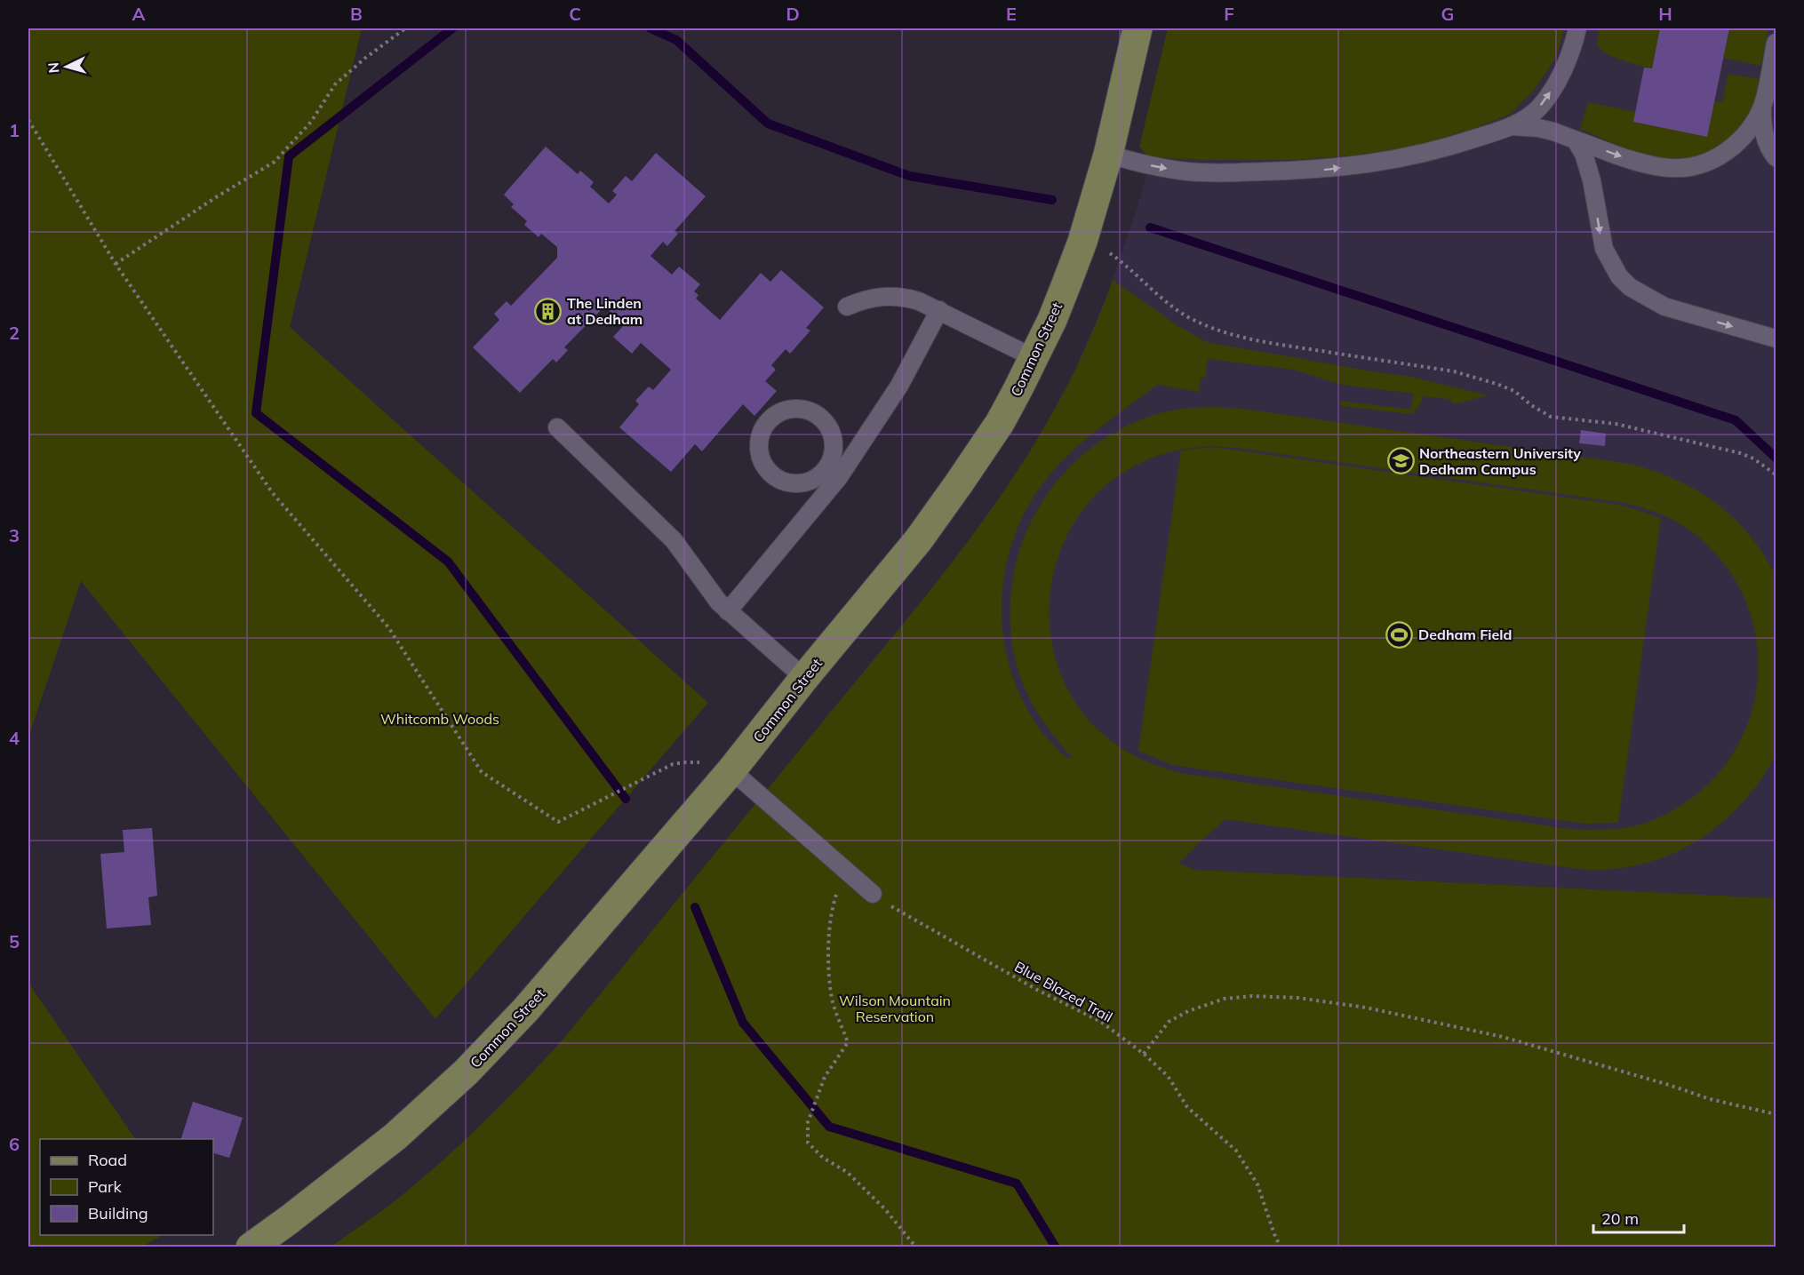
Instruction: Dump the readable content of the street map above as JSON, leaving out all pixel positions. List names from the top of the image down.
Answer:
{
  "streets": {
    "main road": ["Common Street"],
    "path": ["Blue Blazed Trail"]
  },
  "parks": ["Whitcomb Woods", "Wilson Mountain Reservation"],
  "places": {
    "building": ["The Linden at Dedham"],
    "school or university": ["Northeastern University Dedham Campus"],
    "sports": ["Dedham Field"]
  },
  "legend": ["Road", "Park", "Building"],
  "scale_bar": "20 m",
  "north": "left",
  "grid": {
    "columns": [
      "A",
      "B",
      "C",
      "D",
      "E",
      "F",
      "G",
      "H"
    ],
    "rows": [
      "1",
      "2",
      "3",
      "4",
      "5",
      "6"
    ]
  }
}
